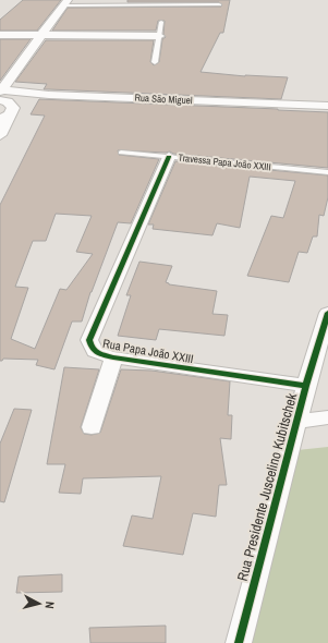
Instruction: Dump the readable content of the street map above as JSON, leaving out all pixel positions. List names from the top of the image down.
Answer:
{
  "streets": {
    "street": ["Rua São Miguel", "Rua Papa João XXIII", "Rua Presidente Juscelino Kubitschek"],
    "lane": ["Travessa Papa João XXIII"]
  },
  "crossings": [
    ["Travessa Papa João XXIII", "Rua Papa João XXIII"],
    ["Rua Papa João XXIII", "Rua Presidente Juscelino Kubitschek"]
  ],
  "north": "right"
}
